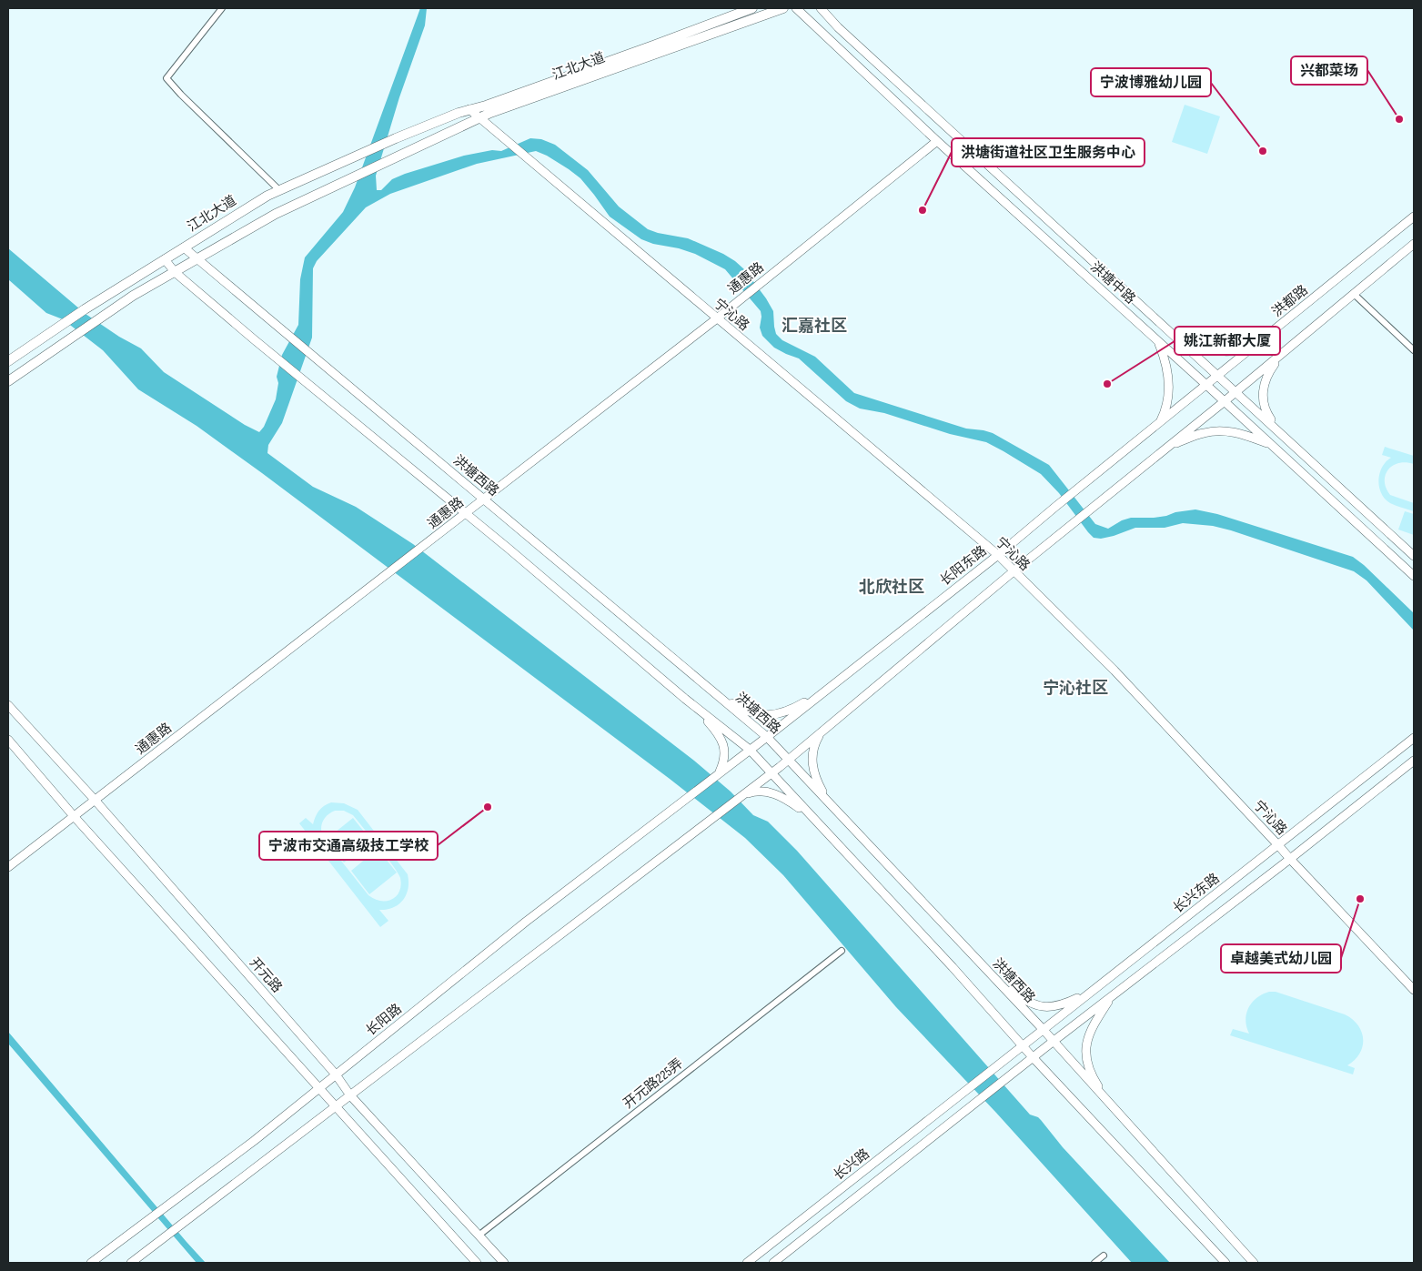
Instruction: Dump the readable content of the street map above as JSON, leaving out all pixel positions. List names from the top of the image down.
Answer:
{
  "streets": {
    "main road": [
      "江北大道",
      "通惠路",
      "洪塘中路",
      "洪都路",
      "宁沁路",
      "洪塘西路",
      "长阳东路",
      "长兴东路",
      "开元路",
      "长阳路",
      "长兴路"
    ],
    "street": ["开元路225弄"]
  },
  "crossings": [
    ["江北大道", "宁沁路"],
    ["江北大道", "洪塘西路"],
    ["通惠路", "洪塘中路"],
    ["通惠路", "宁沁路"],
    ["通惠路", "洪塘西路"],
    ["通惠路", "开元路"],
    ["洪塘中路", "洪都路"],
    ["洪都路", "长阳东路"],
    ["宁沁路", "长阳东路"],
    ["宁沁路", "长兴东路"],
    ["洪塘西路", "长阳东路"],
    ["洪塘西路", "长兴东路"],
    ["长阳东路", "长阳路"],
    ["长兴东路", "长兴路"],
    ["开元路", "长阳路"],
    ["开元路", "开元路225弄"]
  ],
  "districts": ["汇嘉社区", "北欣社区", "宁沁社区"],
  "places": [
    "兴都菜场",
    "宁波博雅幼儿园",
    "洪塘街道社区卫生服务中心",
    "姚江新都大厦",
    "宁波市交通高级技工学校",
    "卓越美式幼儿园"
  ]
}
